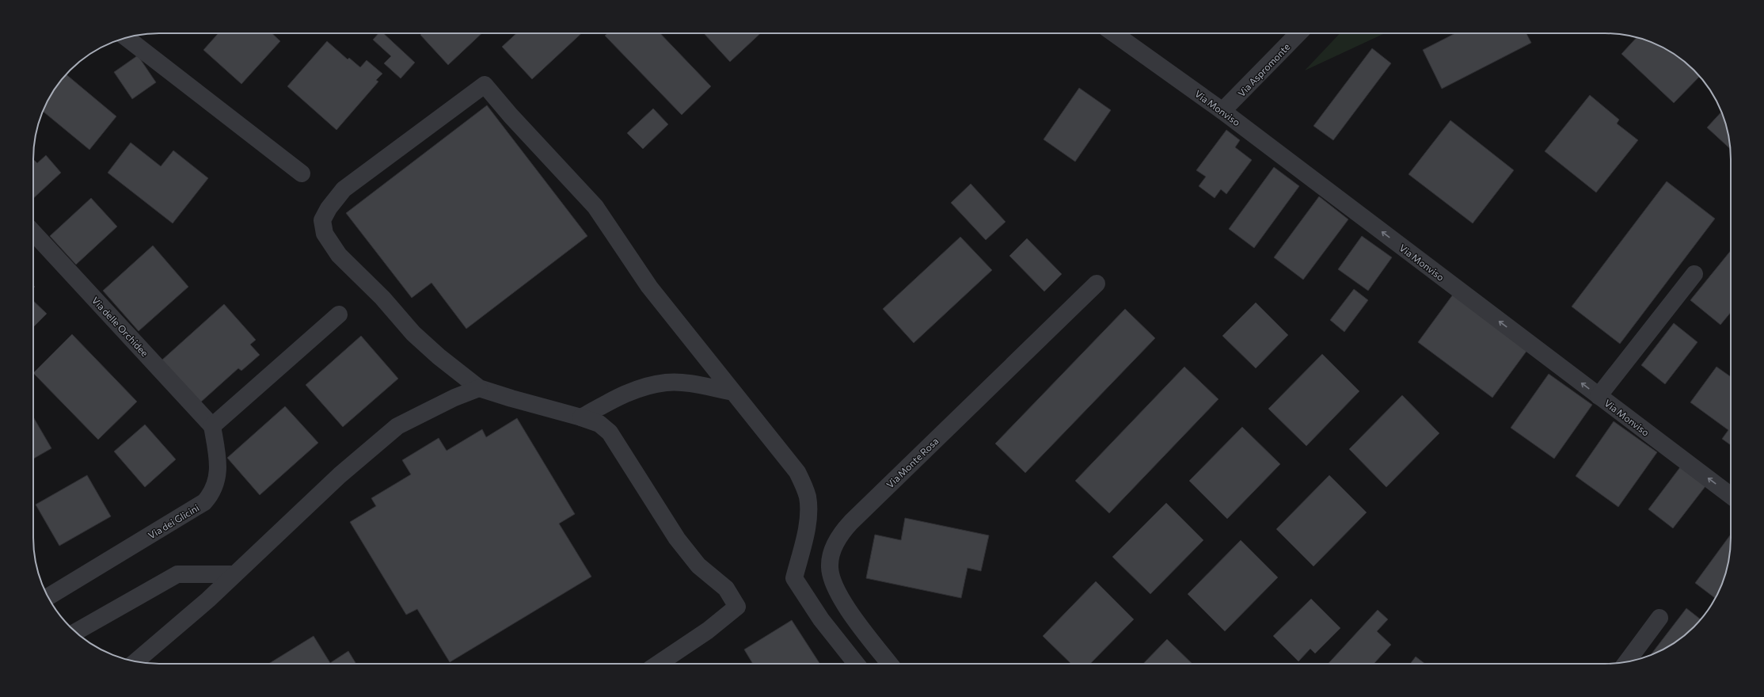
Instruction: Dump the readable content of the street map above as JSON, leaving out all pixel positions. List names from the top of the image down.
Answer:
{
  "streets": {
    "street": [
      "Via Aspromonte",
      "Via Monviso",
      "Via delle Orchidee",
      "Via Monte Rosa",
      "Via dei Glicini"
    ]
  },
  "crossings": [
    ["Via Aspromonte", "Via Monviso"],
    ["Via delle Orchidee", "Via dei Glicini"]
  ],
  "one_way": ["Via Monviso"]
}
